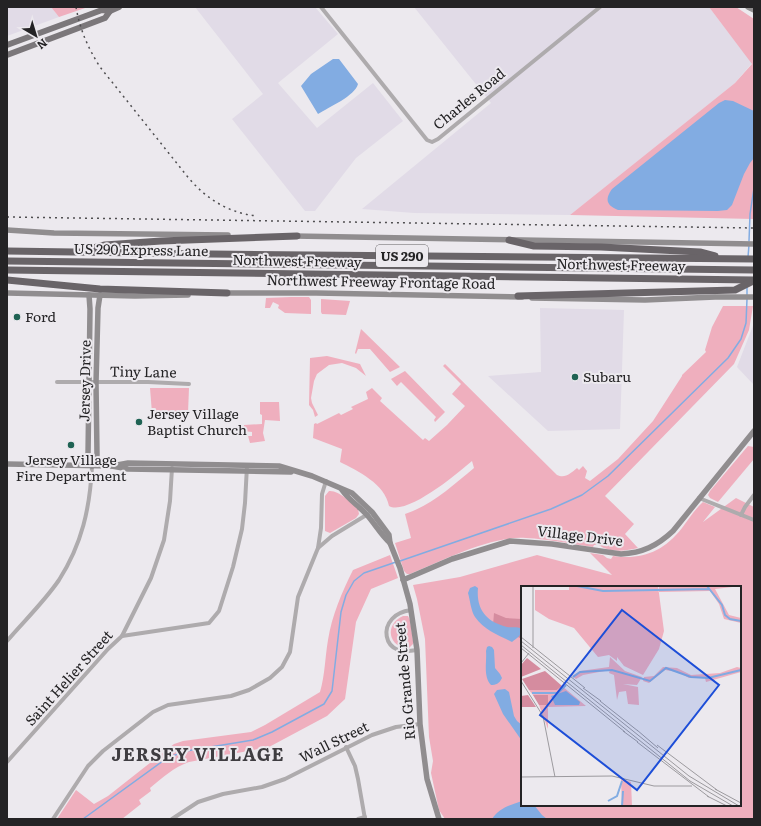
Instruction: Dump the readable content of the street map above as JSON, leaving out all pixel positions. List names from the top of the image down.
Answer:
{
  "streets": {
    "highway": ["US 290 Express Lane", "US 290", "Northwest Freeway"],
    "street": [
      "Charles Road",
      "Northwest Freeway Frontage Road",
      "Tiny Lane",
      "Jersey Drive",
      "Village Drive",
      "Saint Helier Street",
      "Rio Grande Street",
      "Wall Street"
    ]
  },
  "crossings": [
    ["Northwest Freeway Frontage Road", "Jersey Drive"],
    ["Tiny Lane", "Jersey Drive"],
    ["Jersey Drive", "Rio Grande Street"],
    ["Village Drive", "Rio Grande Street"],
    ["Saint Helier Street", "Rio Grande Street"],
    ["Rio Grande Street", "Wall Street"]
  ],
  "districts": ["JERSEY VILLAGE"],
  "places": [
    "Ford",
    "Subaru",
    "Jersey Village Baptist Church",
    "Jersey Village Fire Department"
  ],
  "north": "bottom right"
}
